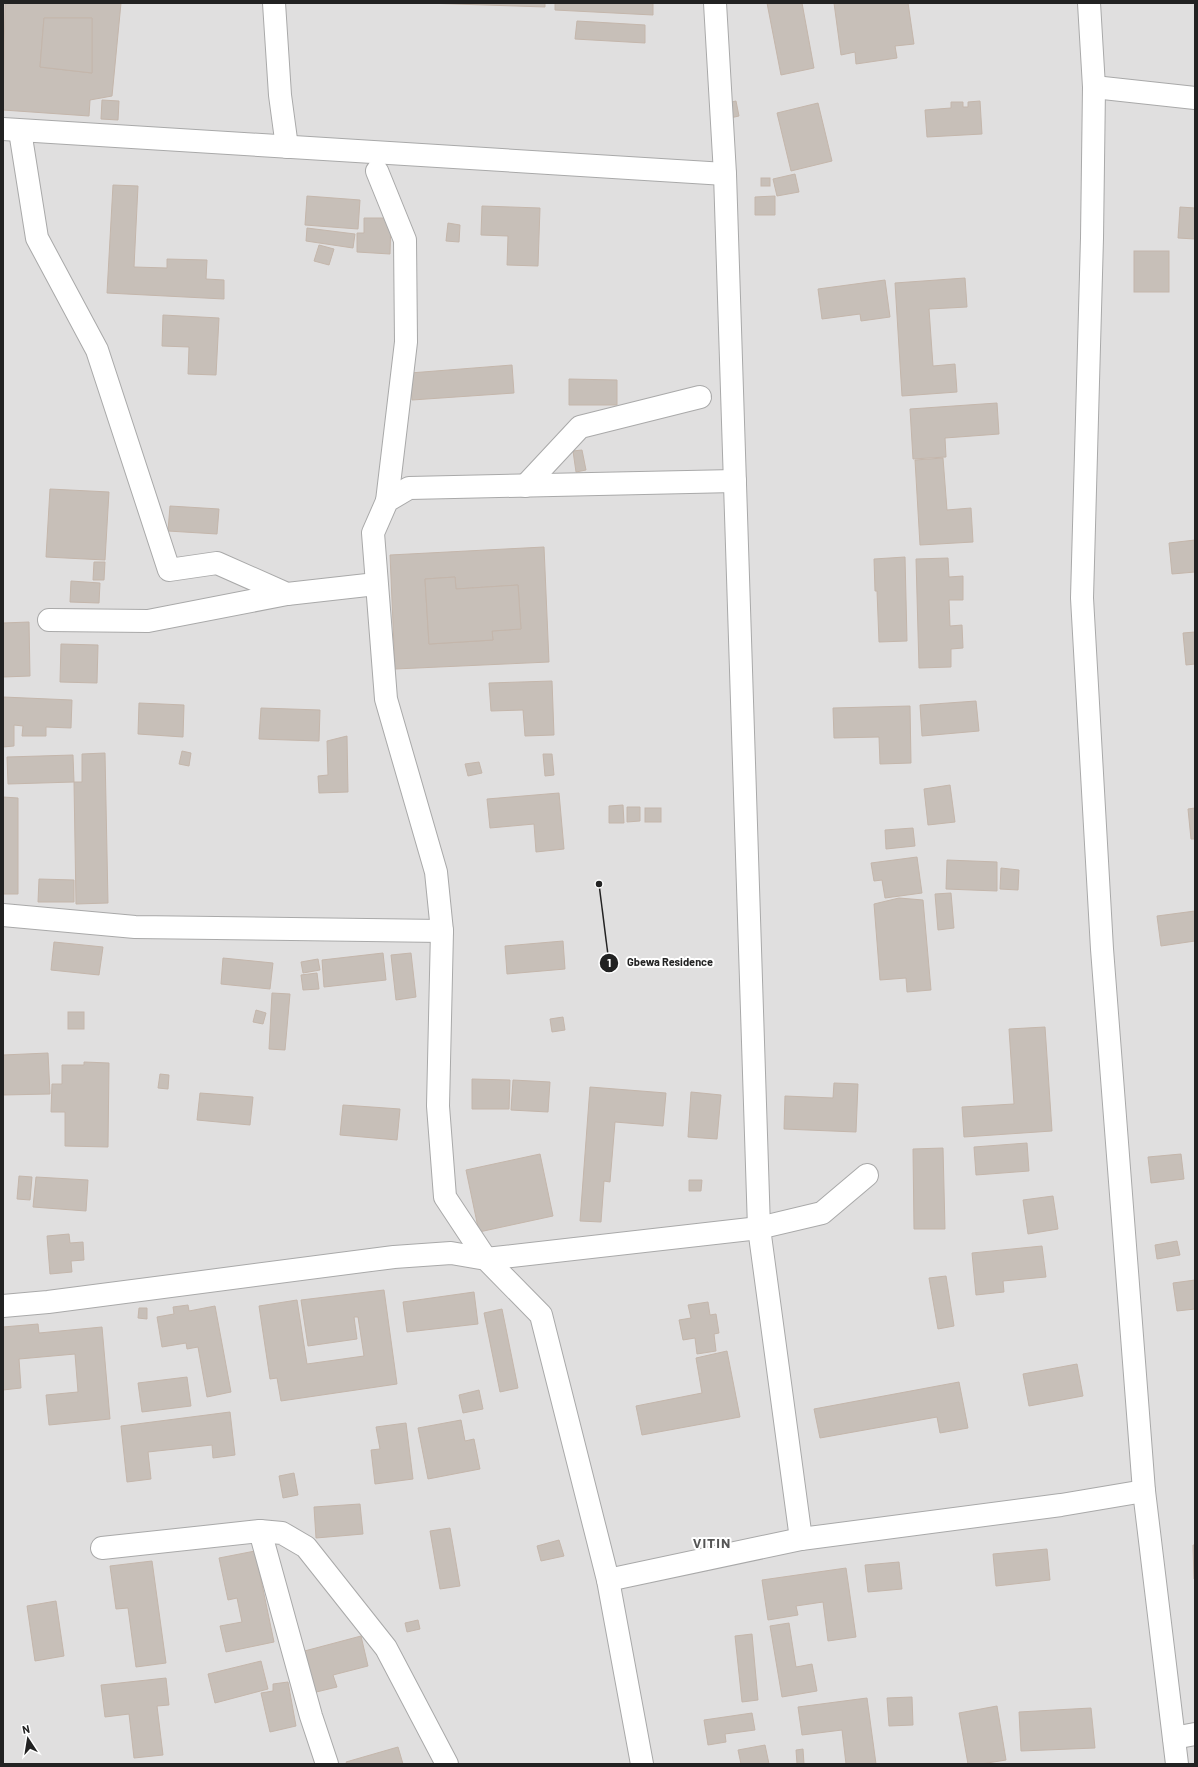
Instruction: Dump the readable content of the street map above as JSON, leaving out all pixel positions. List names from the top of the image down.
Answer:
{
  "districts": ["VITIN"],
  "places": ["Gbewa Residence"],
  "north": "top"
}
